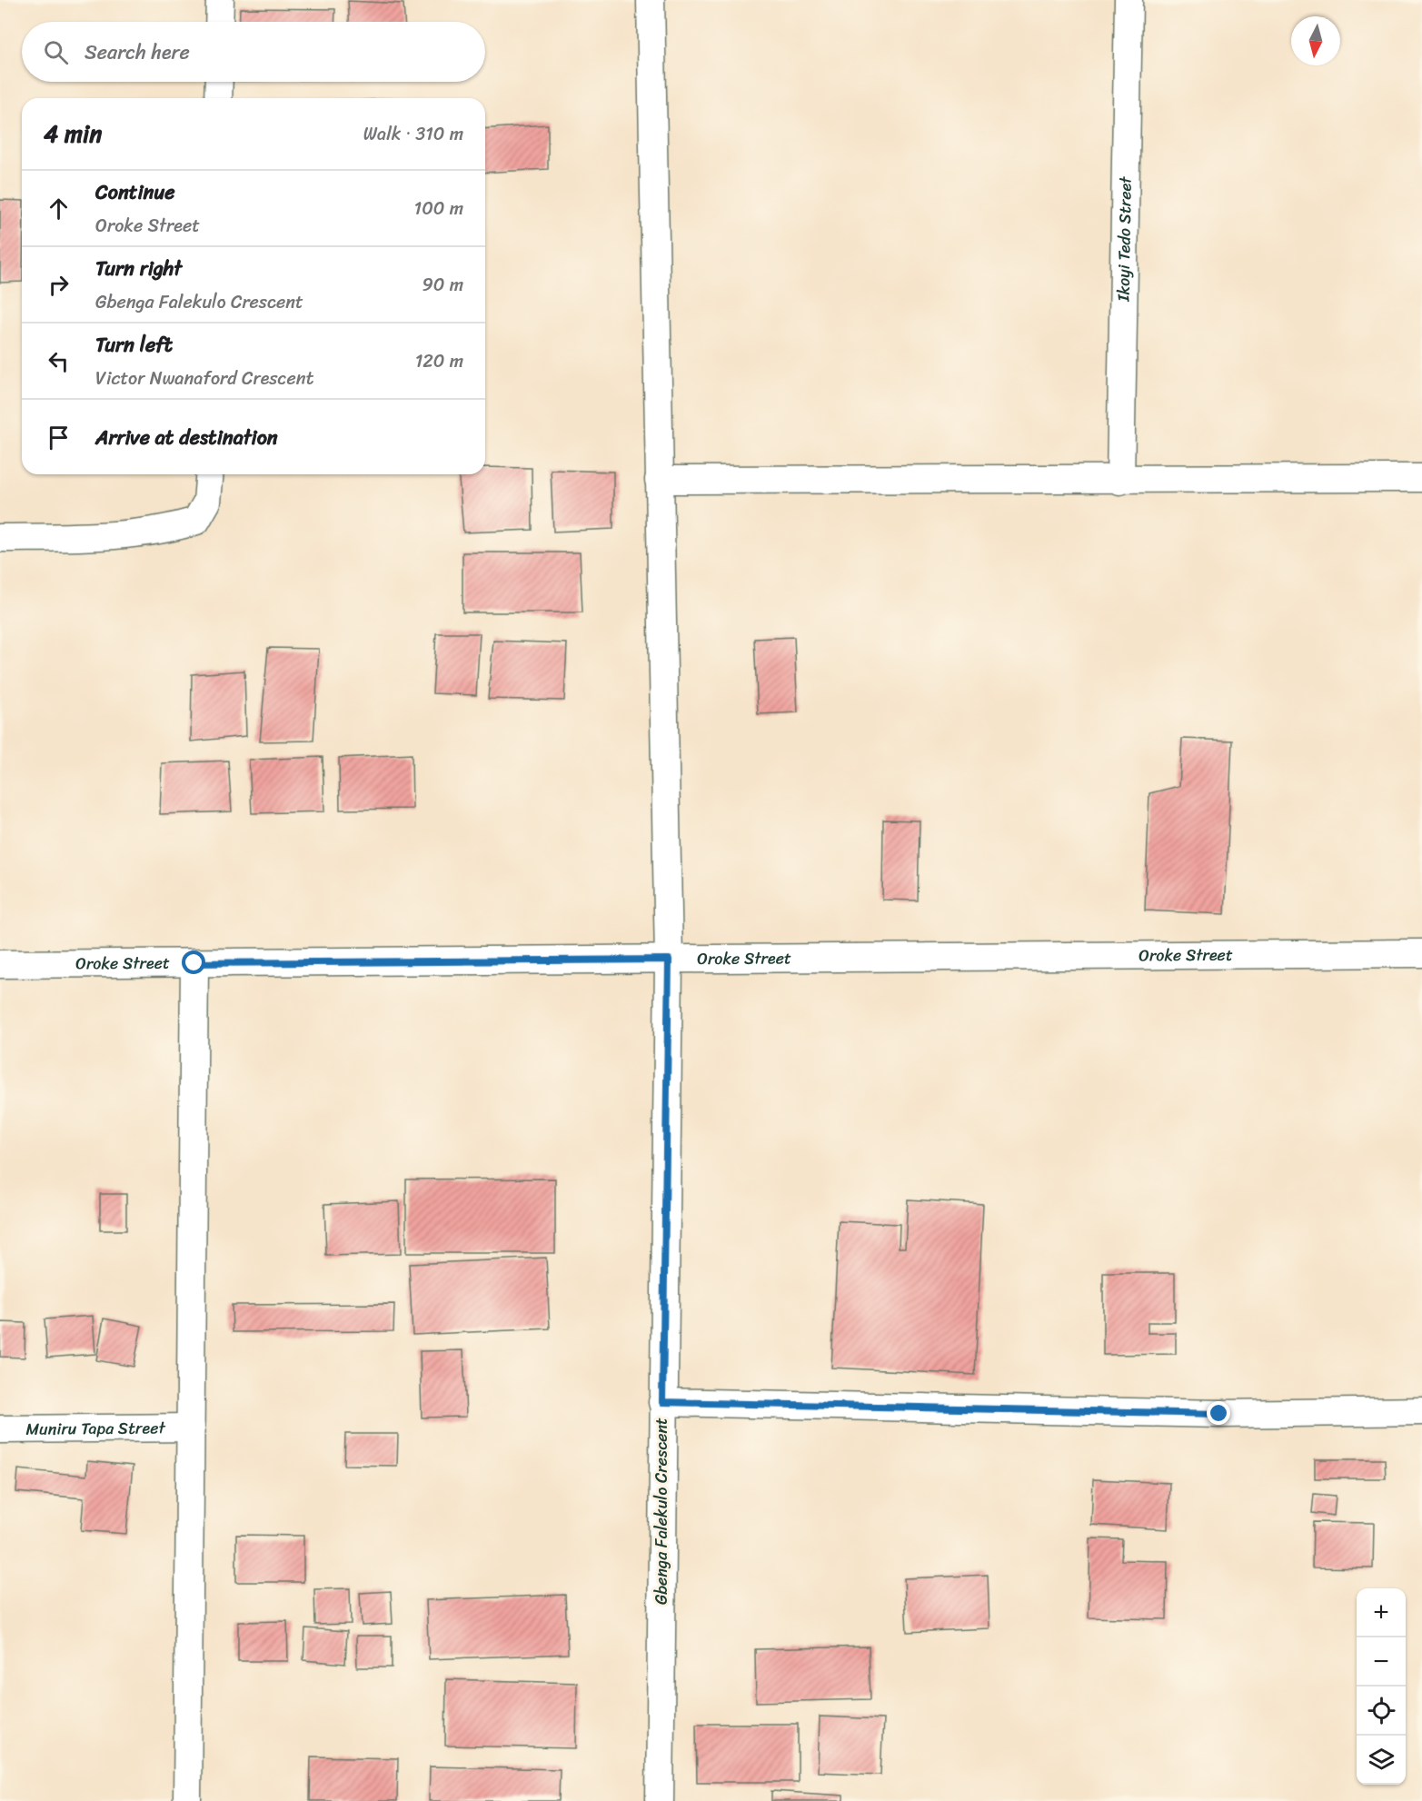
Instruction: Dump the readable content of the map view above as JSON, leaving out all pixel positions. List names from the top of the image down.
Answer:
{
  "streets": {
    "street": [
      "Ikoyi Tedo Street",
      "Oroke Street",
      "Muniru Tapa Street",
      "Gbenga Falekulo Crescent"
    ]
  },
  "crossings": [
    ["Oroke Street", "Gbenga Falekulo Crescent"]
  ],
  "north": "bottom",
  "page": {
    "search": "Search here",
    "heading": ["4 min", "Walk · 310 m"],
    "list": [
      ["Continue", "Oroke Street", "100 m"],
      ["Turn right", "Gbenga Falekulo Crescent", "90 m"],
      ["Turn left", "Victor Nwanaford Crescent", "120 m"],
      "Arrive at destination"
    ],
    "map_buttons": ["+", "−"]
  }
}
